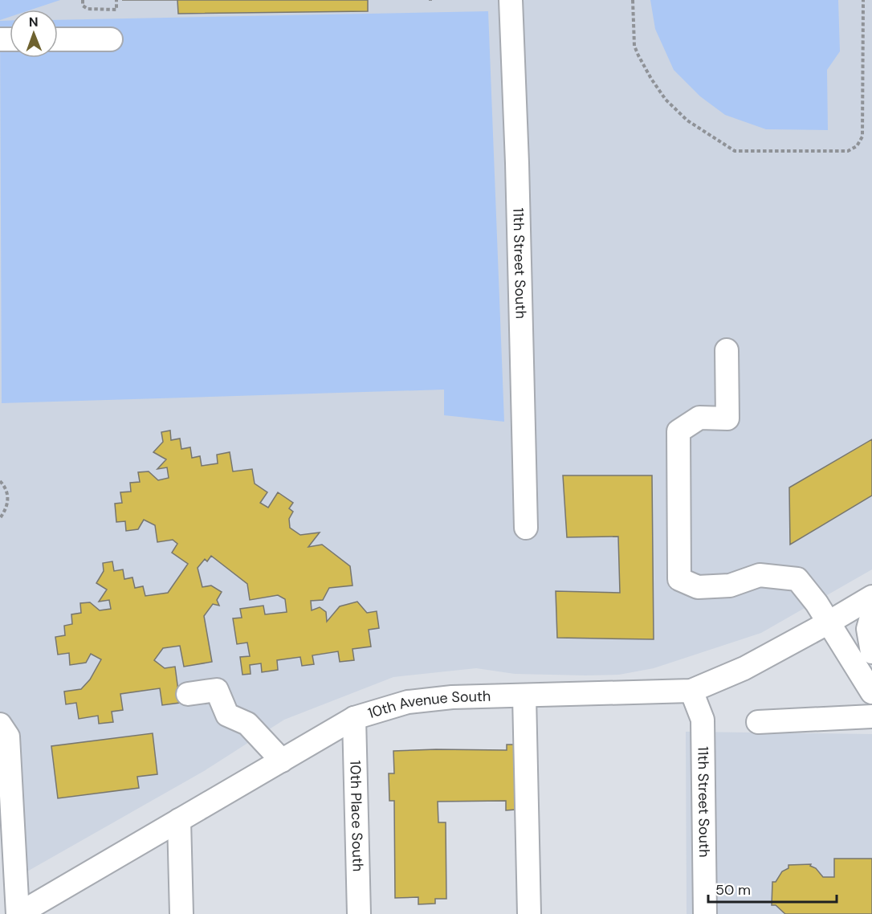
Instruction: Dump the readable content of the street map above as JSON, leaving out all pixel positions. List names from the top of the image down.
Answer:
{
  "streets": {
    "street": ["11th Street South", "10th Avenue South", "10th Place South"]
  },
  "crossings": [
    ["11th Street South", "10th Avenue South"],
    ["10th Avenue South", "10th Place South"]
  ],
  "scale_bar": "50 m",
  "north": "top"
}
